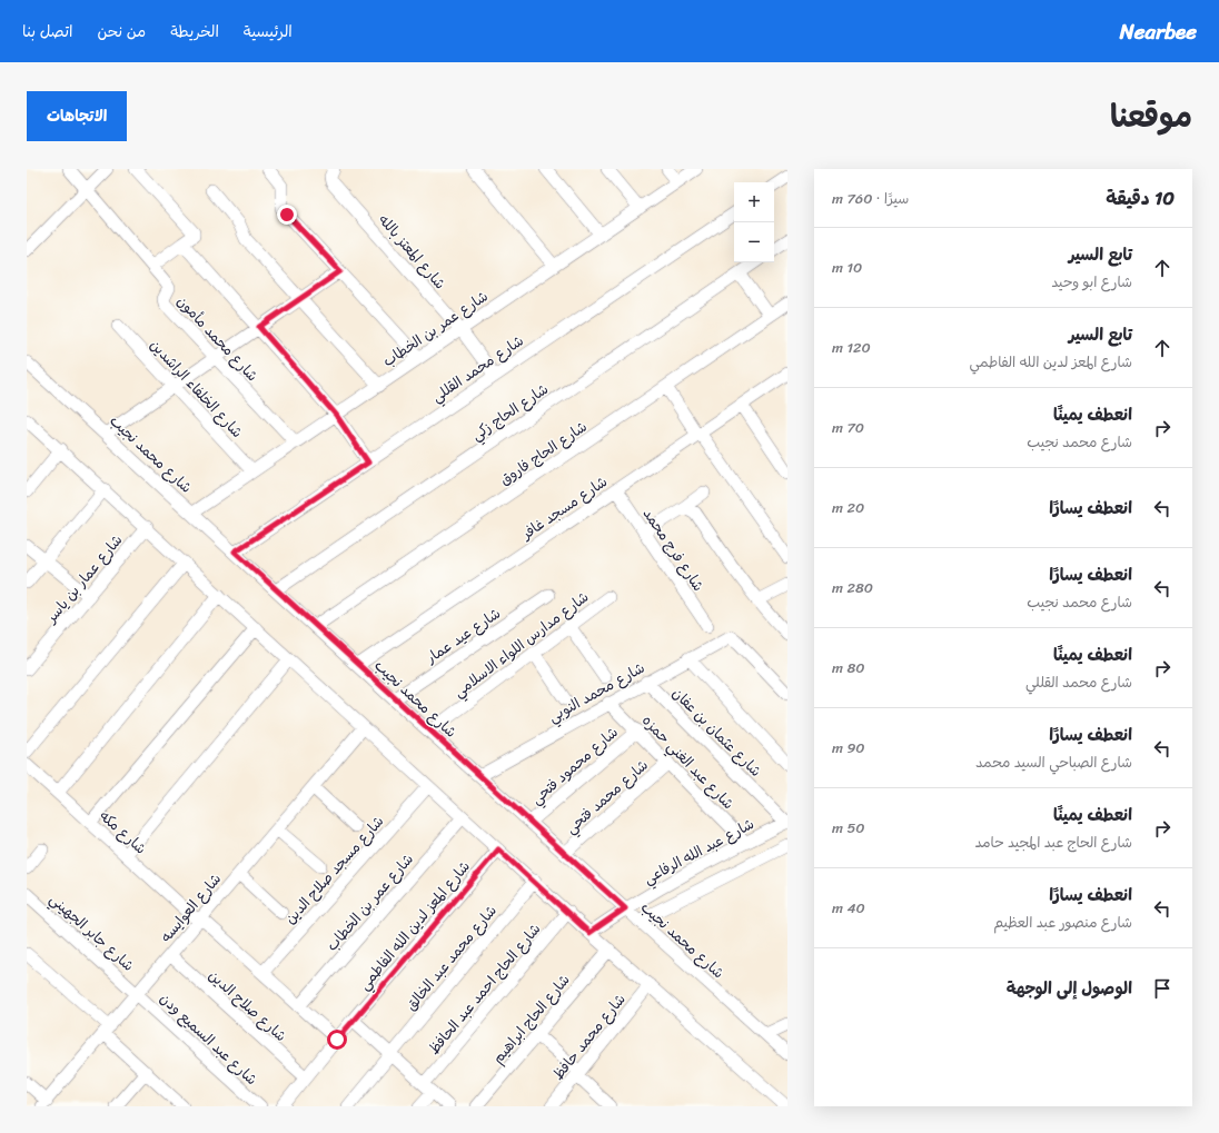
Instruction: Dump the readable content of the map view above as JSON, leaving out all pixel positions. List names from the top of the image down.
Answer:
{
  "streets": {
    "street": [
      "شارع المعتز بالله",
      "شارع عمر بن الخطاب",
      "شارع محمد مأمون",
      "شارع محمد القللي",
      "شارع الخلفاء الراشدين",
      "شارع الحاج زكي",
      "شارع الحاج فاروق",
      "شارع محمد نجيب",
      "شارع مسجد غافر",
      "شارع فرج محمد",
      "شارع عمار بن ياسر",
      "شارع عيد عمار",
      "شارع مدارس اللواء الاسلامي",
      "شارع محمد النوبي",
      "شارع عثمان بن عفان",
      "شارع عبد الغني حمزه",
      "شارع محمود فتحي",
      "شارع محمد فتحي",
      "شارع مكه",
      "شارع عبد الله الرفاعي",
      "شارع مسجد صلاح الدين",
      "شارع العوايسه",
      "شارع المعز لدين الله الفاطمي",
      "شارع جابر الجهيني",
      "شارع محمد عبد الخالق",
      "شارع الحاج احمد عبد الحافظ",
      "شارع صلاح الدين",
      "شارع الحاج ابراهيم",
      "شارع محمد حافظ",
      "شارع عبد السميع ودن"
    ]
  },
  "crossings": [
    ["شارع المعتز بالله", "شارع عمر بن الخطاب"],
    ["شارع المعتز بالله", "شارع محمد القللي"],
    ["شارع عمر بن الخطاب", "شارع محمد مأمون"],
    ["شارع عمر بن الخطاب", "شارع الخلفاء الراشدين"],
    ["شارع عمر بن الخطاب", "شارع محمد نجيب"],
    ["شارع عمر بن الخطاب", "شارع مكه"],
    ["شارع محمد القللي", "شارع محمد نجيب"],
    ["شارع الحاج زكي", "شارع محمد نجيب"],
    ["شارع الحاج فاروق", "شارع محمد نجيب"],
    ["شارع محمد نجيب", "شارع مسجد غافر"],
    ["شارع محمد نجيب", "شارع عيد عمار"],
    ["شارع محمد نجيب", "شارع مدارس اللواء الاسلامي"],
    ["شارع محمد نجيب", "شارع محمد النوبي"],
    ["شارع محمد نجيب", "شارع محمود فتحي"],
    ["شارع محمد نجيب", "شارع محمد فتحي"],
    ["شارع محمد نجيب", "شارع عبد الله الرفاعي"],
    ["شارع مسجد غافر", "شارع فرج محمد"],
    ["شارع محمد النوبي", "شارع عثمان بن عفان"],
    ["شارع محمد النوبي", "شارع عبد الغني حمزه"],
    ["شارع عثمان بن عفان", "شارع عبد الله الرفاعي"],
    ["شارع عبد الغني حمزه", "شارع محمود فتحي"],
    ["شارع عبد الغني حمزه", "شارع محمد فتحي"],
    ["شارع عبد الغني حمزه", "شارع عبد الله الرفاعي"],
    ["شارع مكه", "شارع مسجد صلاح الدين"],
    ["شارع مكه", "شارع العوايسه"],
    ["شارع مكه", "شارع المعز لدين الله الفاطمي"],
    ["شارع العوايسه", "شارع جابر الجهيني"],
    ["شارع العوايسه", "شارع صلاح الدين"],
    ["شارع العوايسه", "شارع عبد السميع ودن"],
    ["شارع المعز لدين الله الفاطمي", "شارع صلاح الدين"],
    ["شارع جابر الجهيني", "شارع عبد السميع ودن"]
  ],
  "page": {
    "header": "Nearbee",
    "nav": [
      "الرئيسية",
      "الخريطة",
      "من نحن",
      "اتصل بنا"
    ],
    "title": "موقعنا",
    "buttons": "الاتجاهات",
    "heading": ["10 دقيقة", "سيرًا · 760 m"],
    "map_buttons": ["+", "−"],
    "list": [
      ["تابع السير", "شارع ابو وحيد", "10 m"],
      ["تابع السير", "شارع المعز لدين الله الفاطمي", "120 m"],
      ["انعطف يمينًا", "شارع محمد نجيب", "70 m"],
      ["انعطف يسارًا", "20 m"],
      ["انعطف يسارًا", "شارع محمد نجيب", "280 m"],
      ["انعطف يمينًا", "شارع محمد القللي", "80 m"],
      ["انعطف يسارًا", "شارع الصباحي السيد محمد", "90 m"],
      ["انعطف يمينًا", "شارع الحاج عبد المجيد حامد", "50 m"],
      ["انعطف يسارًا", "شارع منصور عبد العظيم", "40 m"],
      "الوصول إلى الوجهة"
    ]
  }
}
